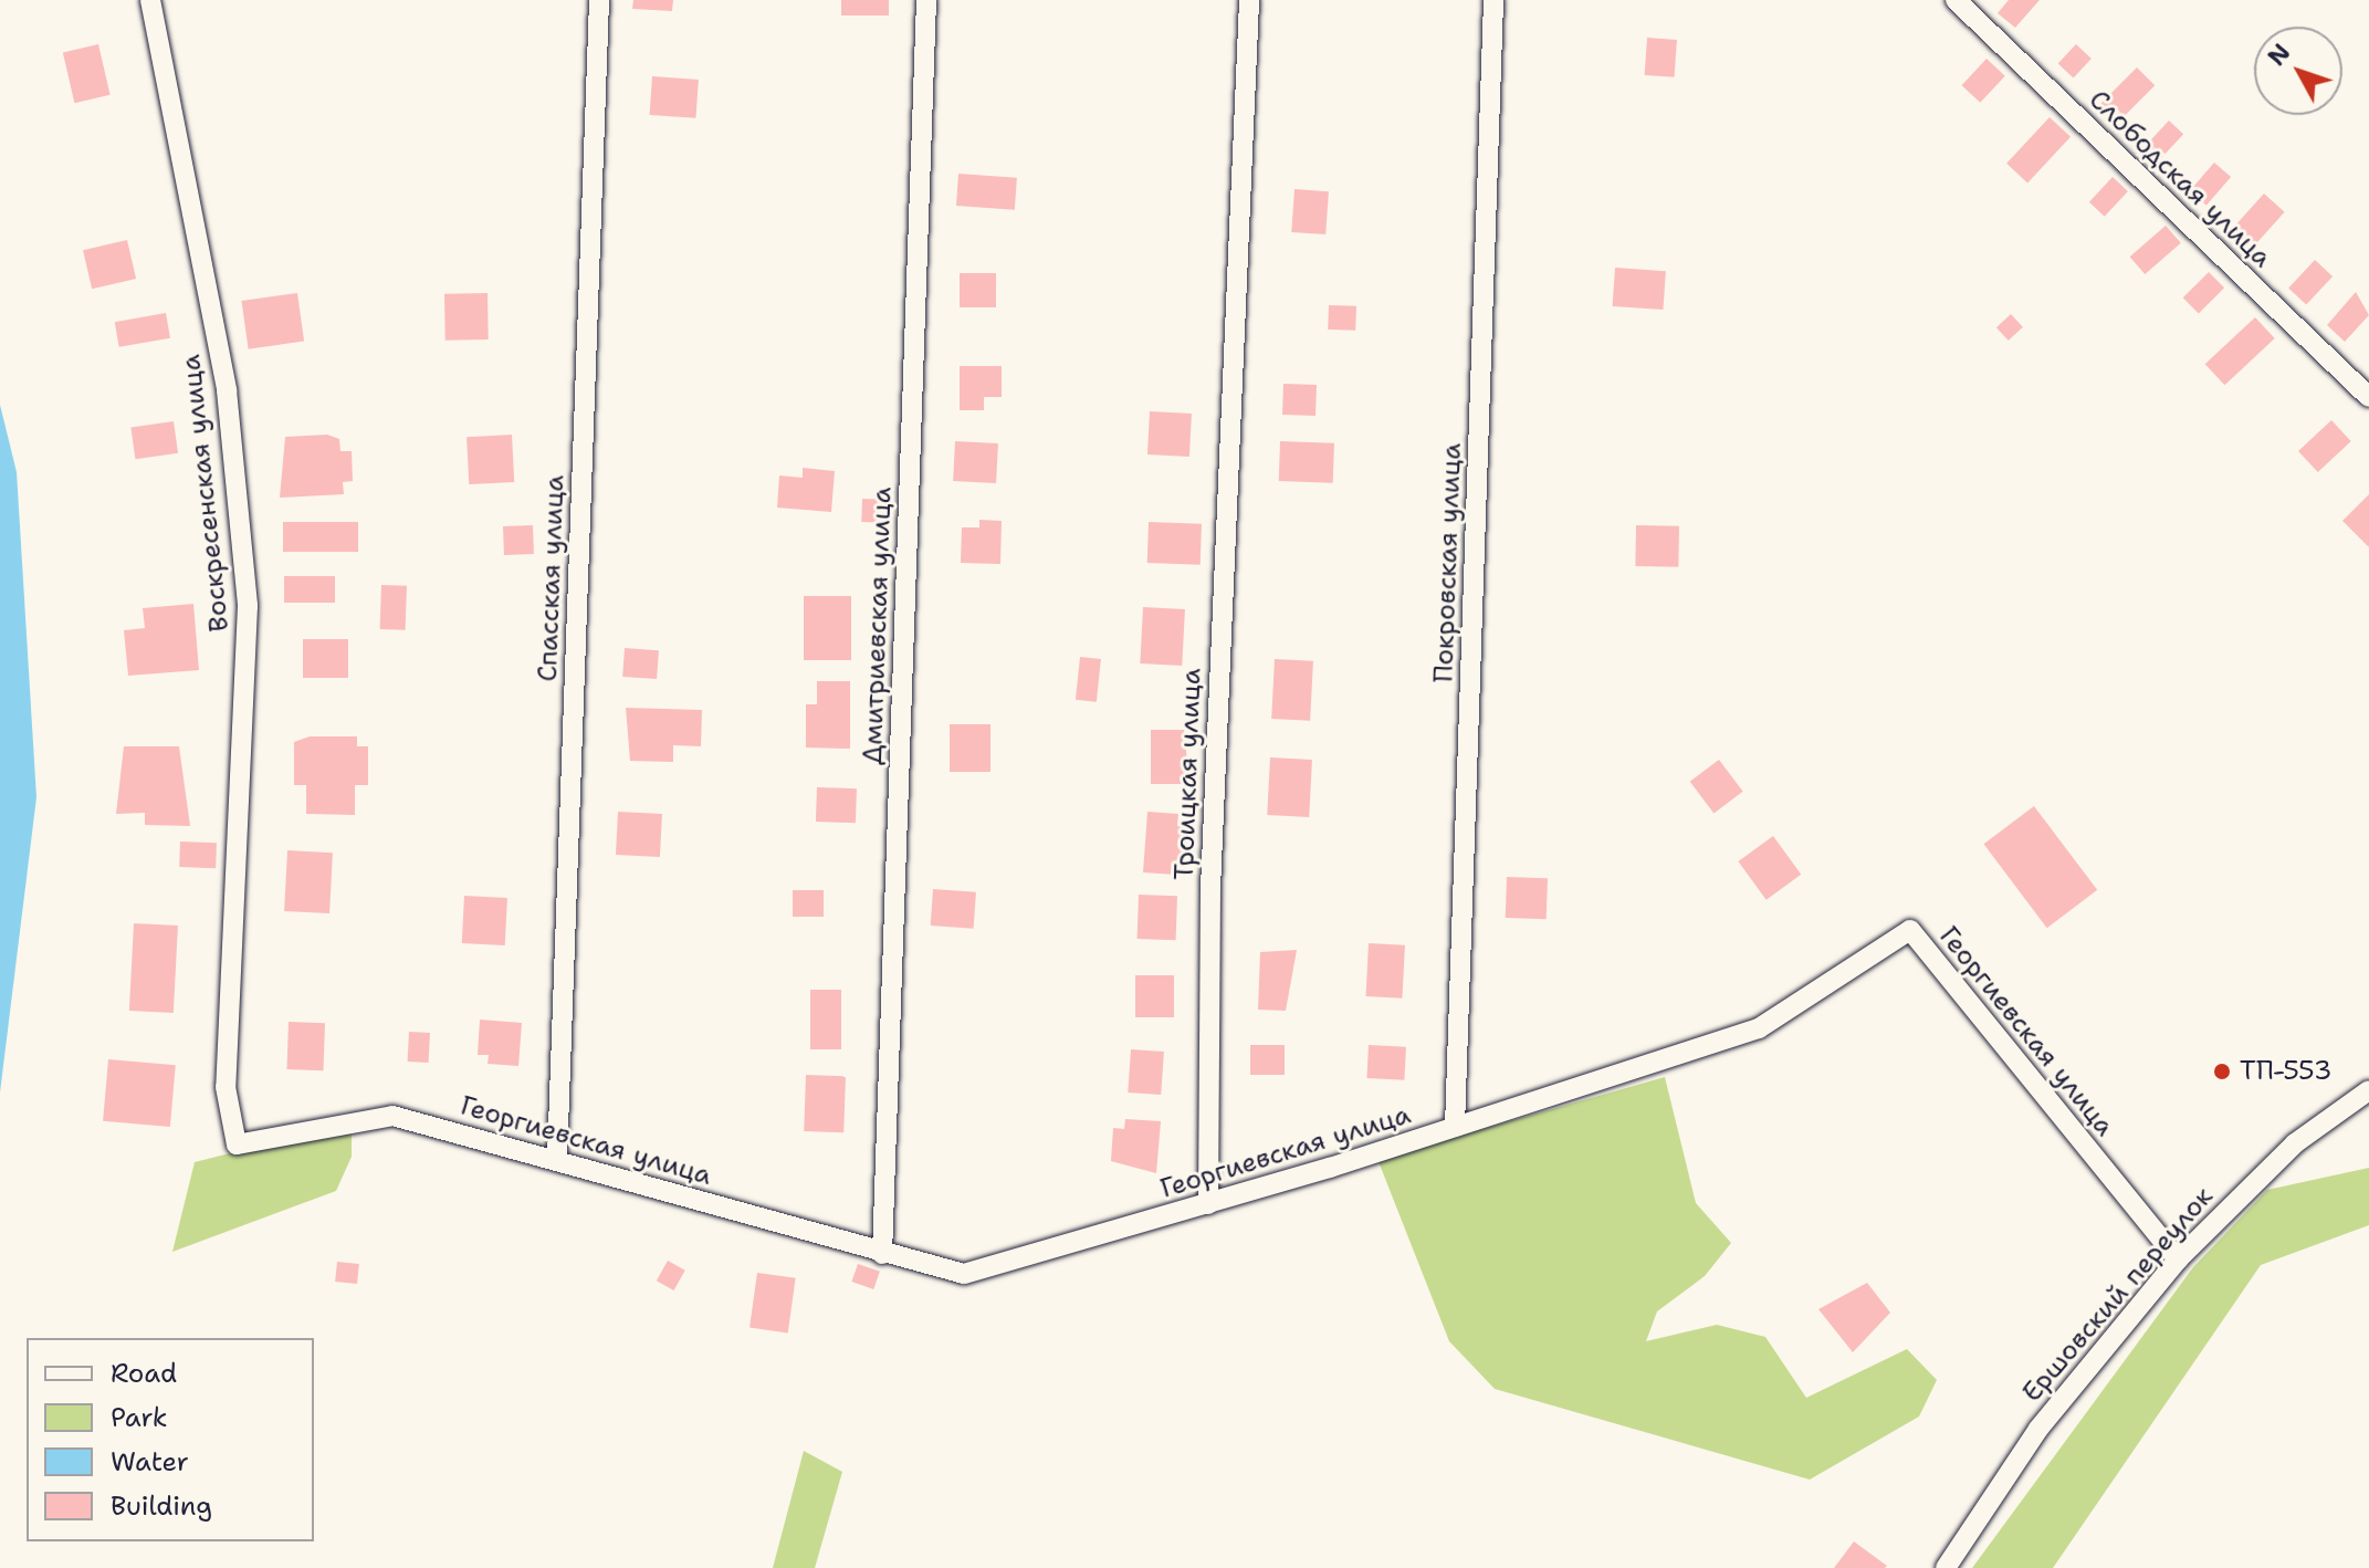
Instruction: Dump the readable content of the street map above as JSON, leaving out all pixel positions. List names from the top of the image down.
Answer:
{
  "streets": {
    "street": [
      "Слободская улица",
      "Воскресенская улица",
      "Покровская улица",
      "Спасская улица",
      "Дмитриевская улица",
      "Троицкая улица",
      "Георгиевская улица",
      "Ершовский переулок"
    ]
  },
  "crossings": [
    ["Воскресенская улица", "Георгиевская улица"],
    ["Покровская улица", "Георгиевская улица"],
    ["Спасская улица", "Георгиевская улица"],
    ["Дмитриевская улица", "Георгиевская улица"],
    ["Троицкая улица", "Георгиевская улица"],
    ["Георгиевская улица", "Ершовский переулок"]
  ],
  "places": ["ТП-553"],
  "legend": [
    "Road",
    "Park",
    "Water",
    "Building"
  ],
  "north": "top left"
}
